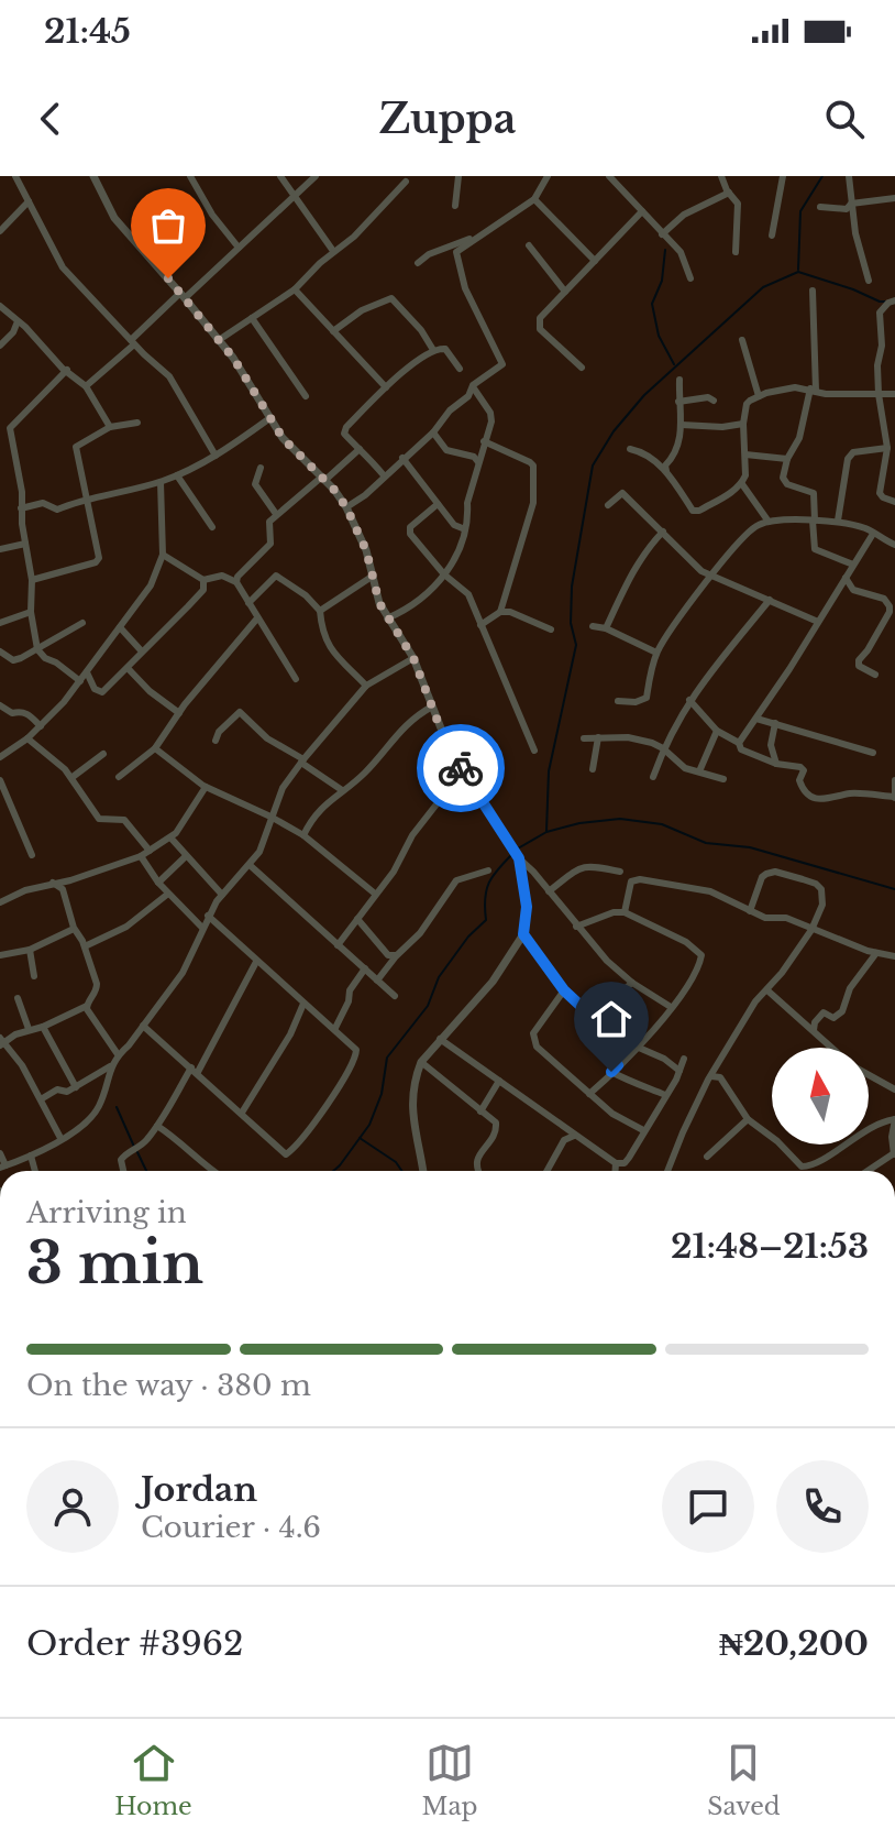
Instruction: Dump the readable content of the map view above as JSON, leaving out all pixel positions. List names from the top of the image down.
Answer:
{
  "north": "top",
  "page": {
    "status": "21:45",
    "header": "Zuppa",
    "heading": ["3 min", "Arriving in", "21:48–21:53"],
    "panel": [
      "Jordan",
      "Courier · 4.6",
      "Order #3962",
      "₦20,200"
    ],
    "bar": "On the way · 380 m",
    "tabs": ["Home", "Map", "Saved"]
  }
}
